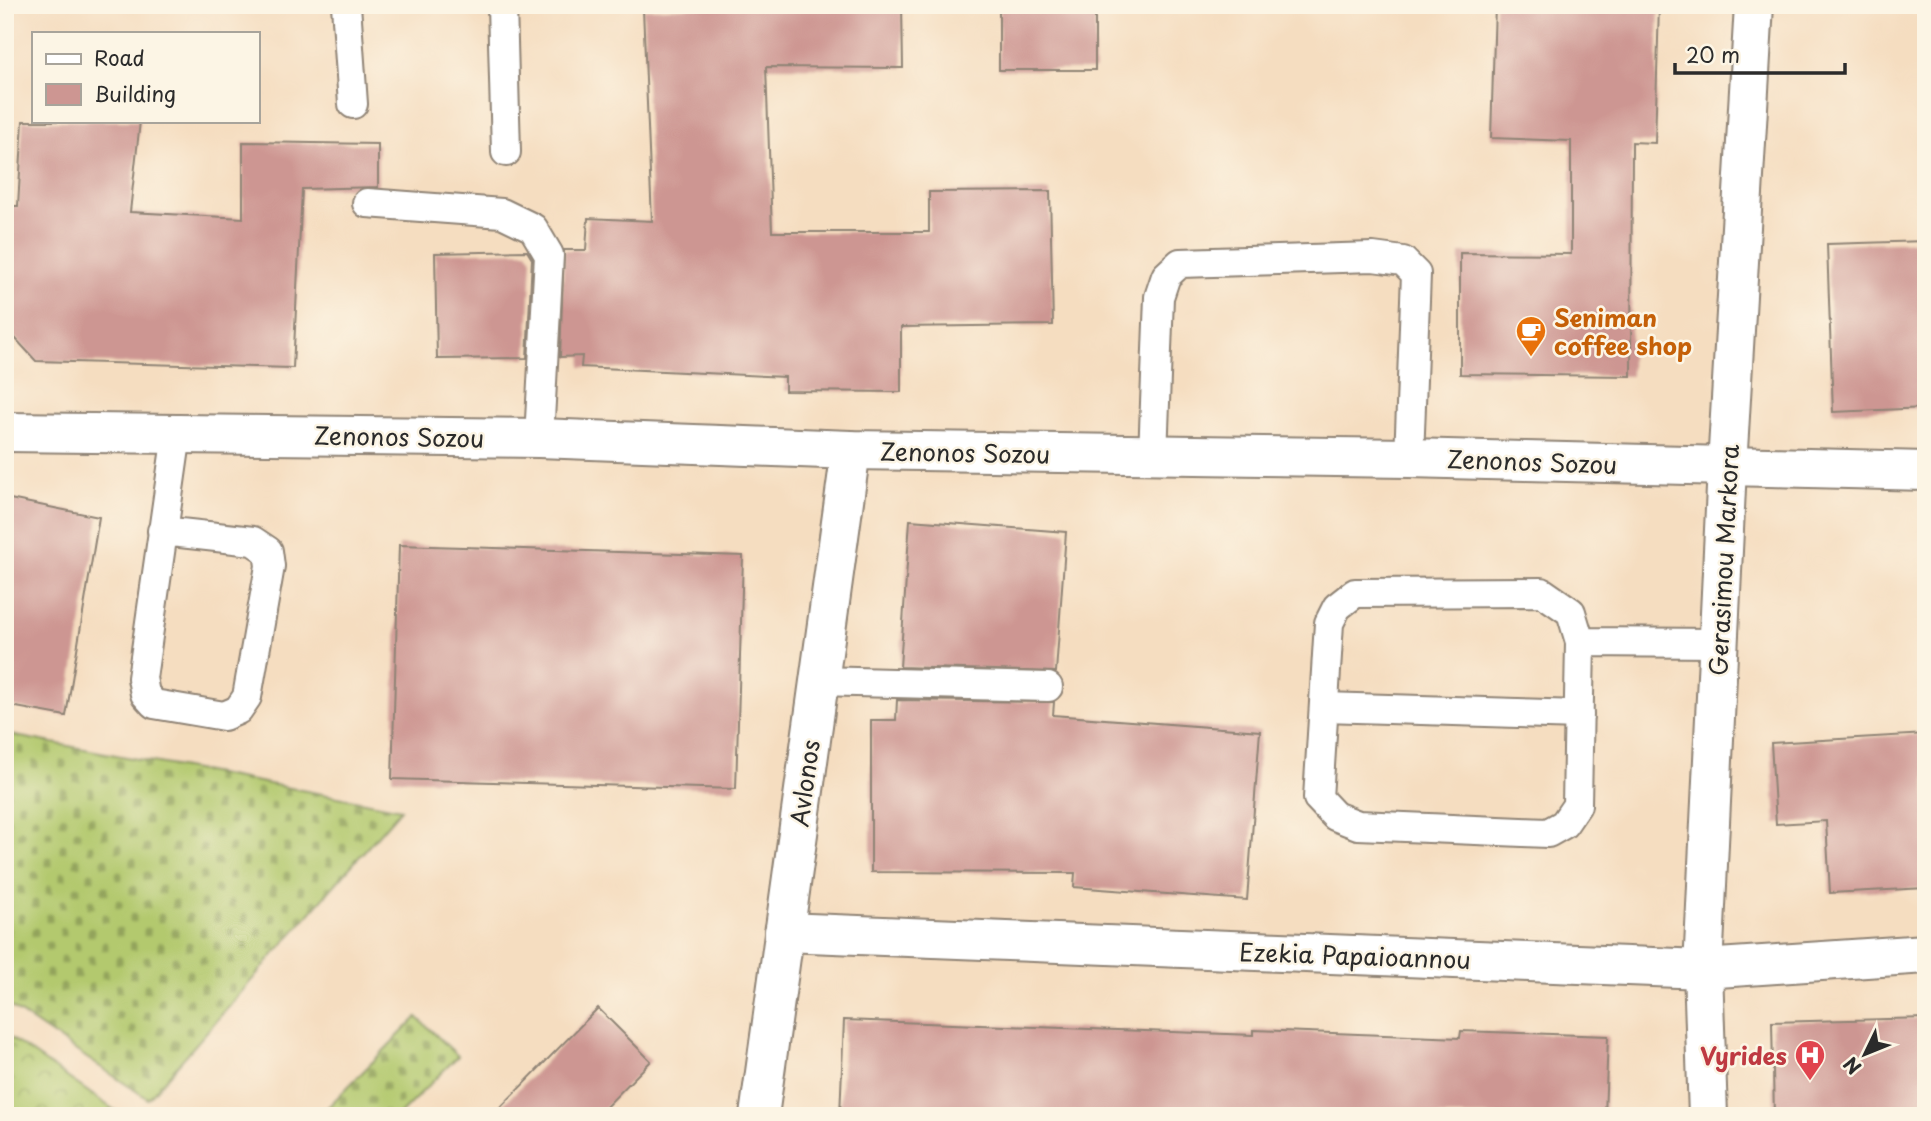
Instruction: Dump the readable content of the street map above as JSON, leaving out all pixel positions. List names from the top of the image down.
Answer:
{
  "streets": {
    "street": [
      "Zenonos Sozou",
      "Gerasimou Markora",
      "Avlonos",
      "Ezekia Papaioannou"
    ]
  },
  "crossings": [
    ["Zenonos Sozou", "Gerasimou Markora"],
    ["Zenonos Sozou", "Avlonos"],
    ["Gerasimou Markora", "Ezekia Papaioannou"],
    ["Avlonos", "Ezekia Papaioannou"]
  ],
  "places": {
    "cafe": ["Seniman coffee shop"],
    "hospital": ["Vyrides"]
  },
  "legend": ["Road", "Building"],
  "scale_bar": "20 m",
  "north": "bottom left"
}
